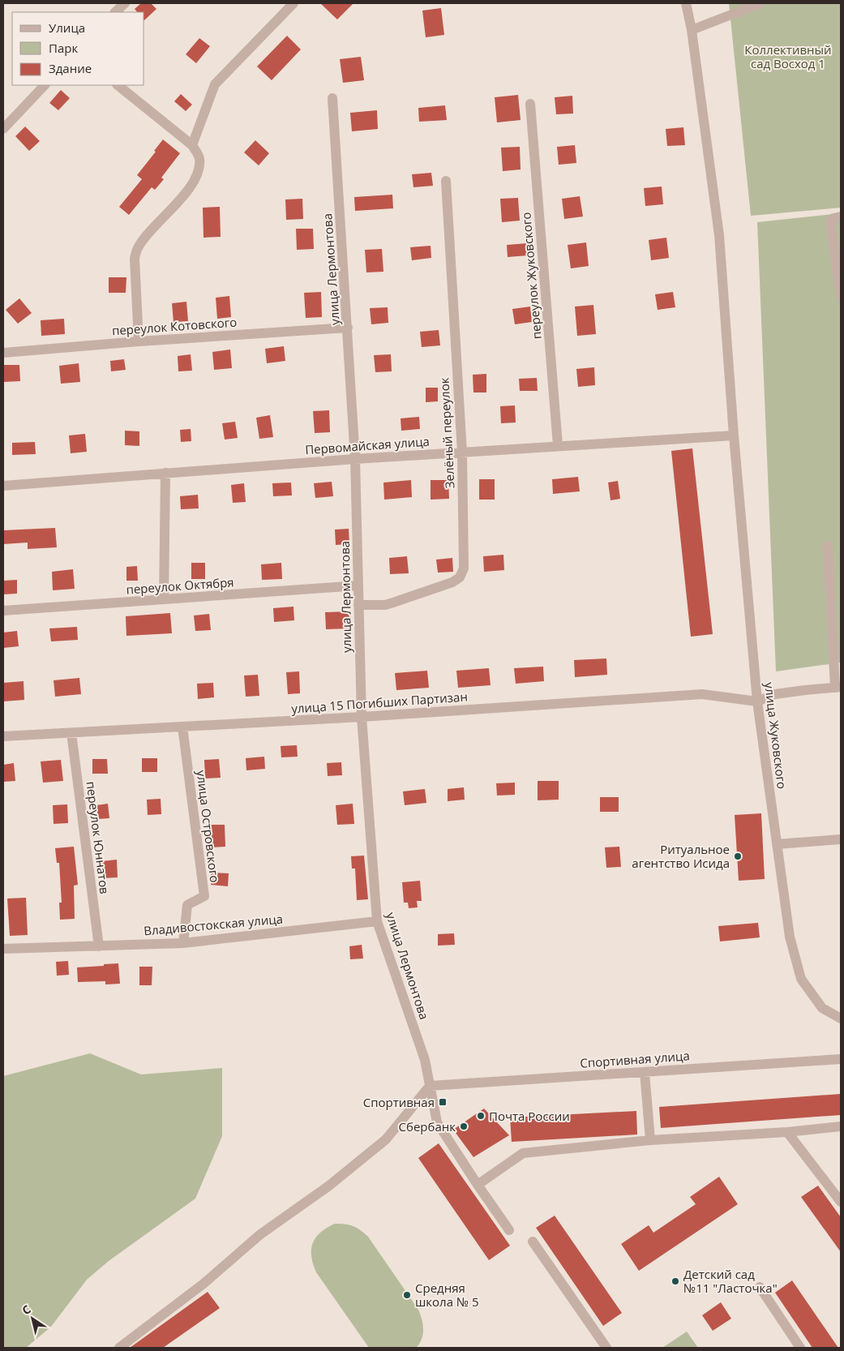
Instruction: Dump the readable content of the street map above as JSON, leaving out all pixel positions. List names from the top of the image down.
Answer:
{
  "streets": {
    "street": [
      "улица Лермонтова",
      "переулок Жуковского",
      "переулок Котовского",
      "Зелёный переулок",
      "Первомайская улица",
      "переулок Октября",
      "улица 15 Погибших Партизан",
      "улица Жуковского",
      "улица Островского",
      "переулок Юннатов",
      "Владивостокская улица",
      "Спортивная улица"
    ]
  },
  "crossings": [
    ["улица Лермонтова", "переулок Котовского"],
    ["улица Лермонтова", "Зелёный переулок"],
    ["улица Лермонтова", "Первомайская улица"],
    ["улица Лермонтова", "переулок Октября"],
    ["улица Лермонтова", "улица 15 Погибших Партизан"],
    ["улица Лермонтова", "Владивостокская улица"],
    ["улица Лермонтова", "Спортивная улица"],
    ["переулок Жуковского", "Первомайская улица"],
    ["Зелёный переулок", "Первомайская улица"],
    ["Первомайская улица", "улица Жуковского"],
    ["улица 15 Погибших Партизан", "улица Жуковского"],
    ["улица 15 Погибших Партизан", "улица Островского"],
    ["улица 15 Погибших Партизан", "переулок Юннатов"],
    ["улица Островского", "Владивостокская улица"],
    ["переулок Юннатов", "Владивостокская улица"]
  ],
  "parks": ["Коллективный сад Восход 1"],
  "places": {
    "other": [
      "Ритуальное агентство Исида",
      "Почта России",
      "Сбербанк",
      "Детский сад №11 \"Ласточка\"",
      "Средняя школа № 5"
    ],
    "transit": ["Спортивная"]
  },
  "legend": ["Улица", "Парк", "Здание"],
  "north": "top left"
}
